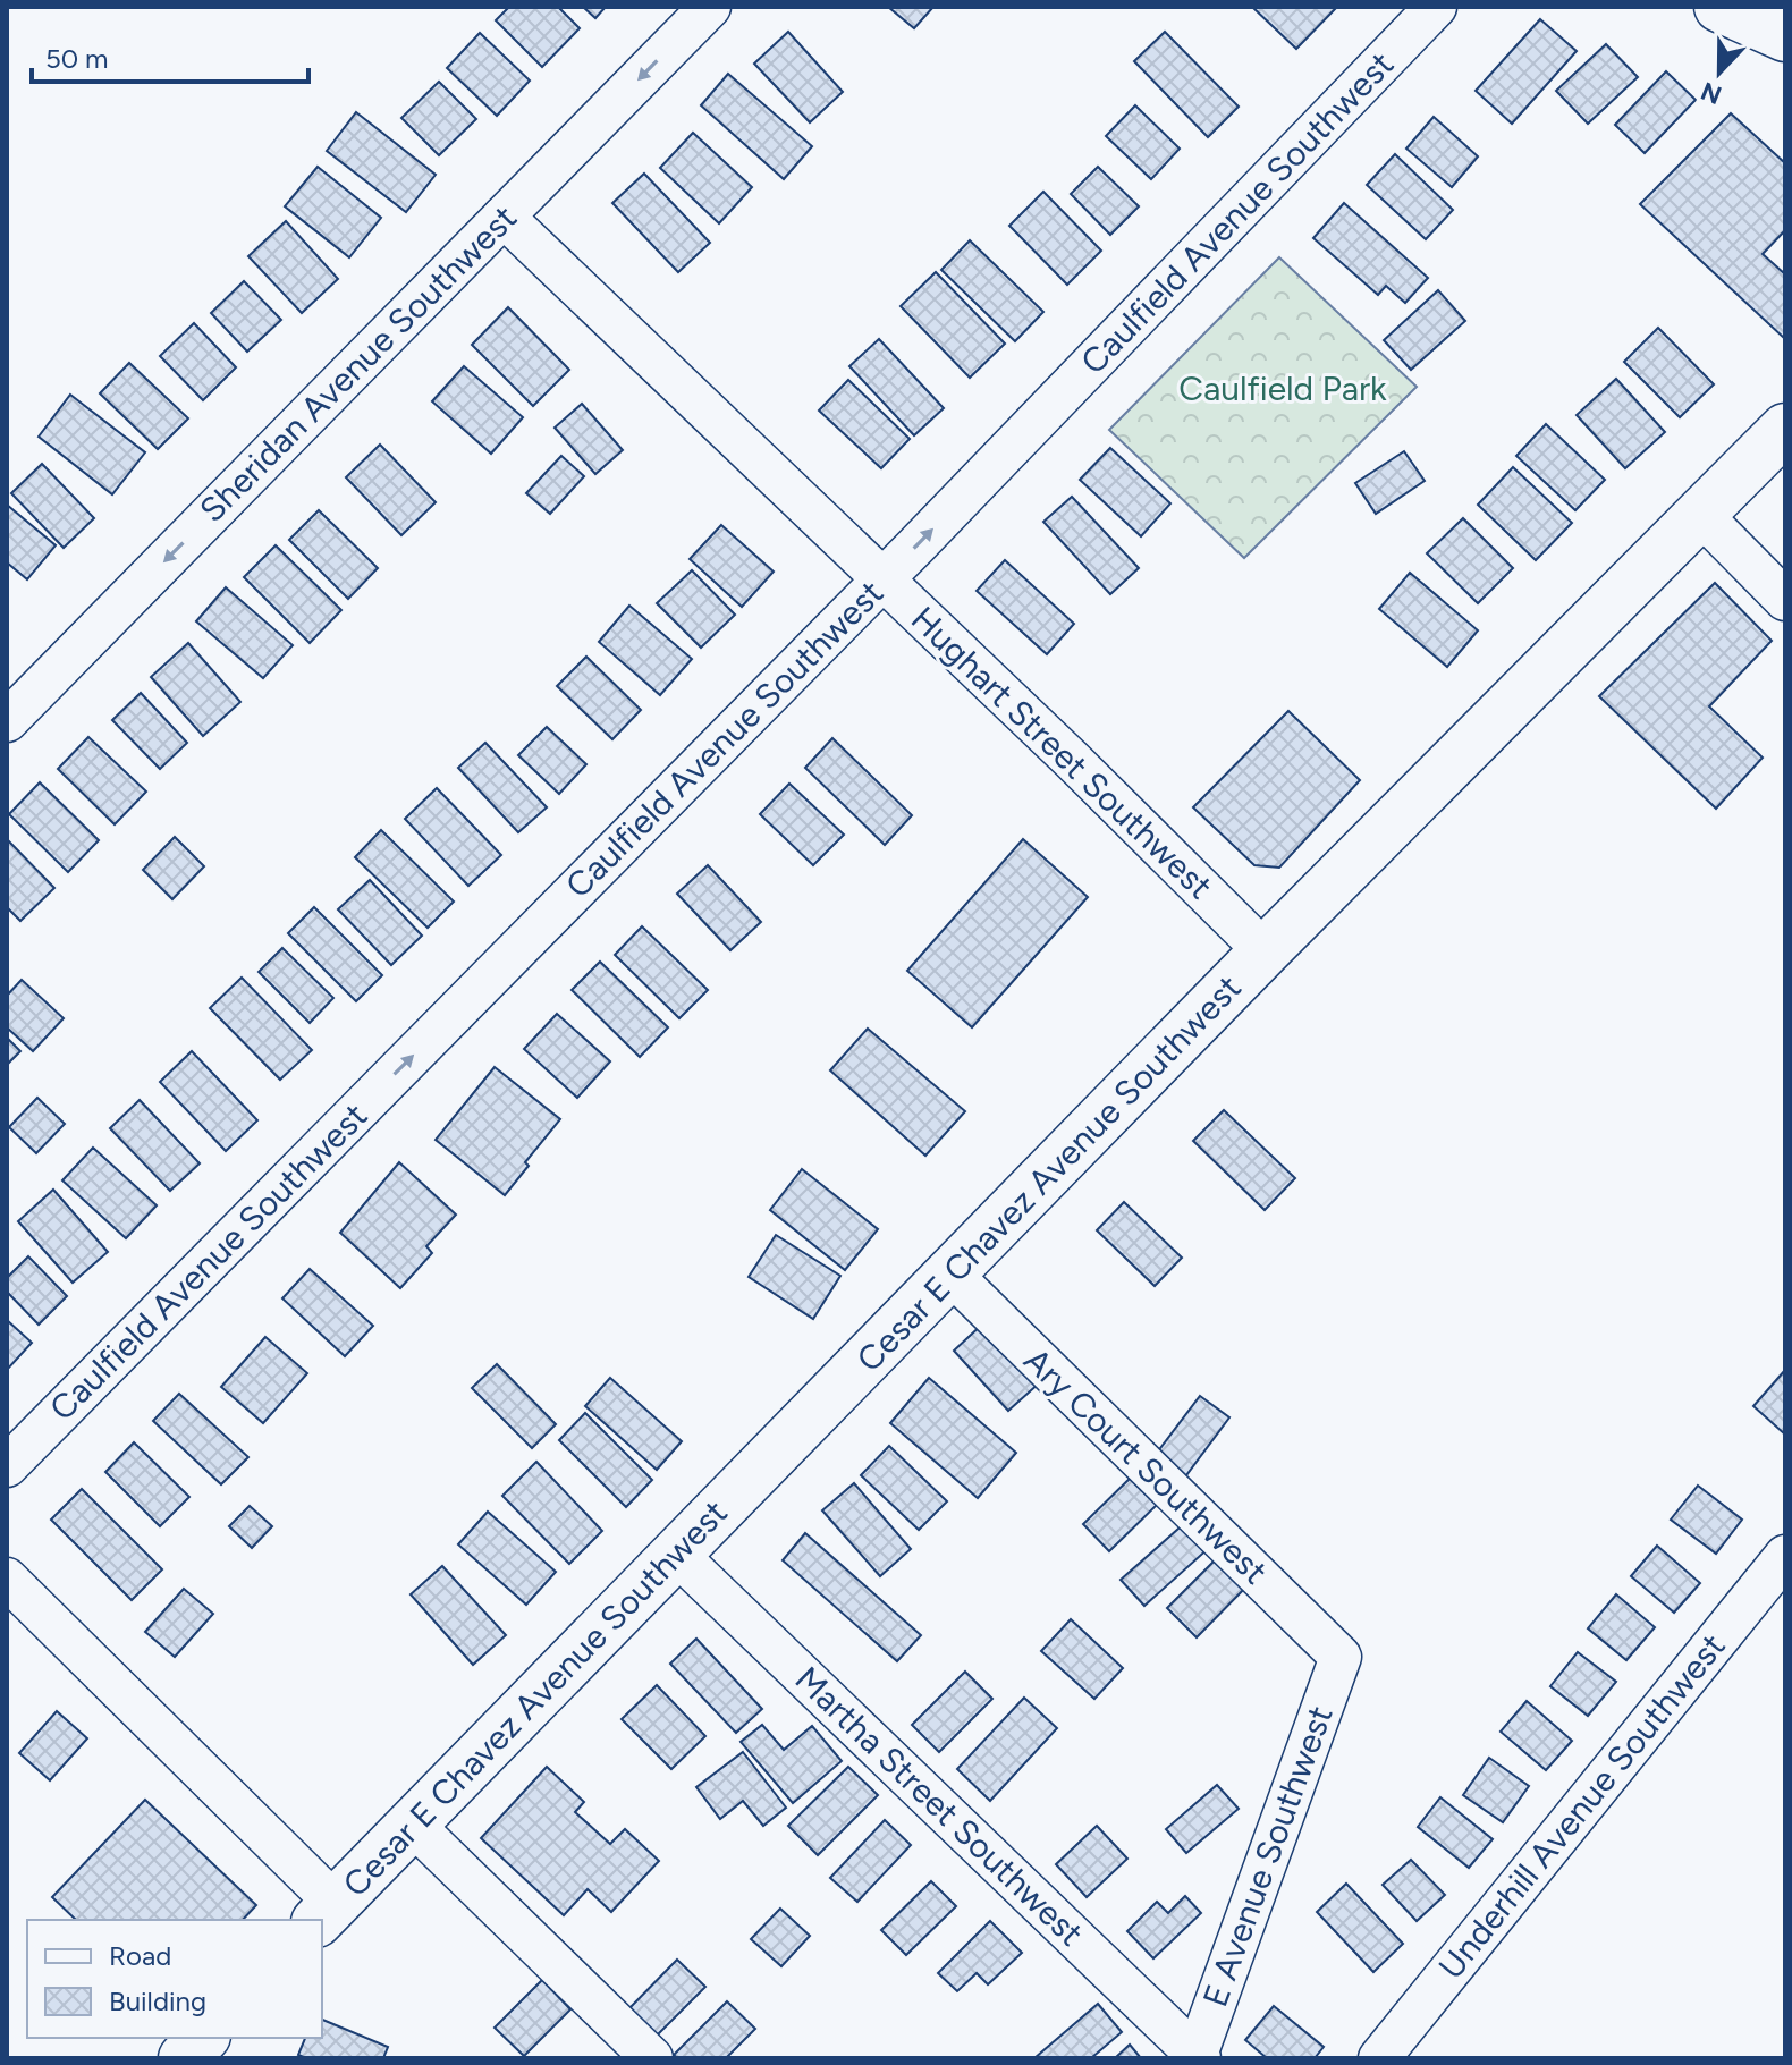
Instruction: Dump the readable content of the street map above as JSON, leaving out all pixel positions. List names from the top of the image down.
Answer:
{
  "streets": {
    "main road": ["Cesar E Chavez Avenue Southwest"],
    "street": [
      "Caulfield Avenue Southwest",
      "Sheridan Avenue Southwest",
      "Hughart Street Southwest",
      "Ary Court Southwest",
      "Martha Street Southwest",
      "Underhill Avenue Southwest",
      "E Avenue Southwest"
    ]
  },
  "crossings": [
    ["Caulfield Avenue Southwest", "Hughart Street Southwest"],
    ["Sheridan Avenue Southwest", "Hughart Street Southwest"],
    ["Hughart Street Southwest", "Cesar E Chavez Avenue Southwest"],
    ["Cesar E Chavez Avenue Southwest", "Ary Court Southwest"],
    ["Cesar E Chavez Avenue Southwest", "Martha Street Southwest"],
    ["Ary Court Southwest", "E Avenue Southwest"],
    ["Martha Street Southwest", "E Avenue Southwest"]
  ],
  "one_way": ["Caulfield Avenue Southwest", "Sheridan Avenue Southwest"],
  "parks": ["Caulfield Park"],
  "legend": ["Road", "Building"],
  "scale_bar": "50 m",
  "north": "bottom"
}
